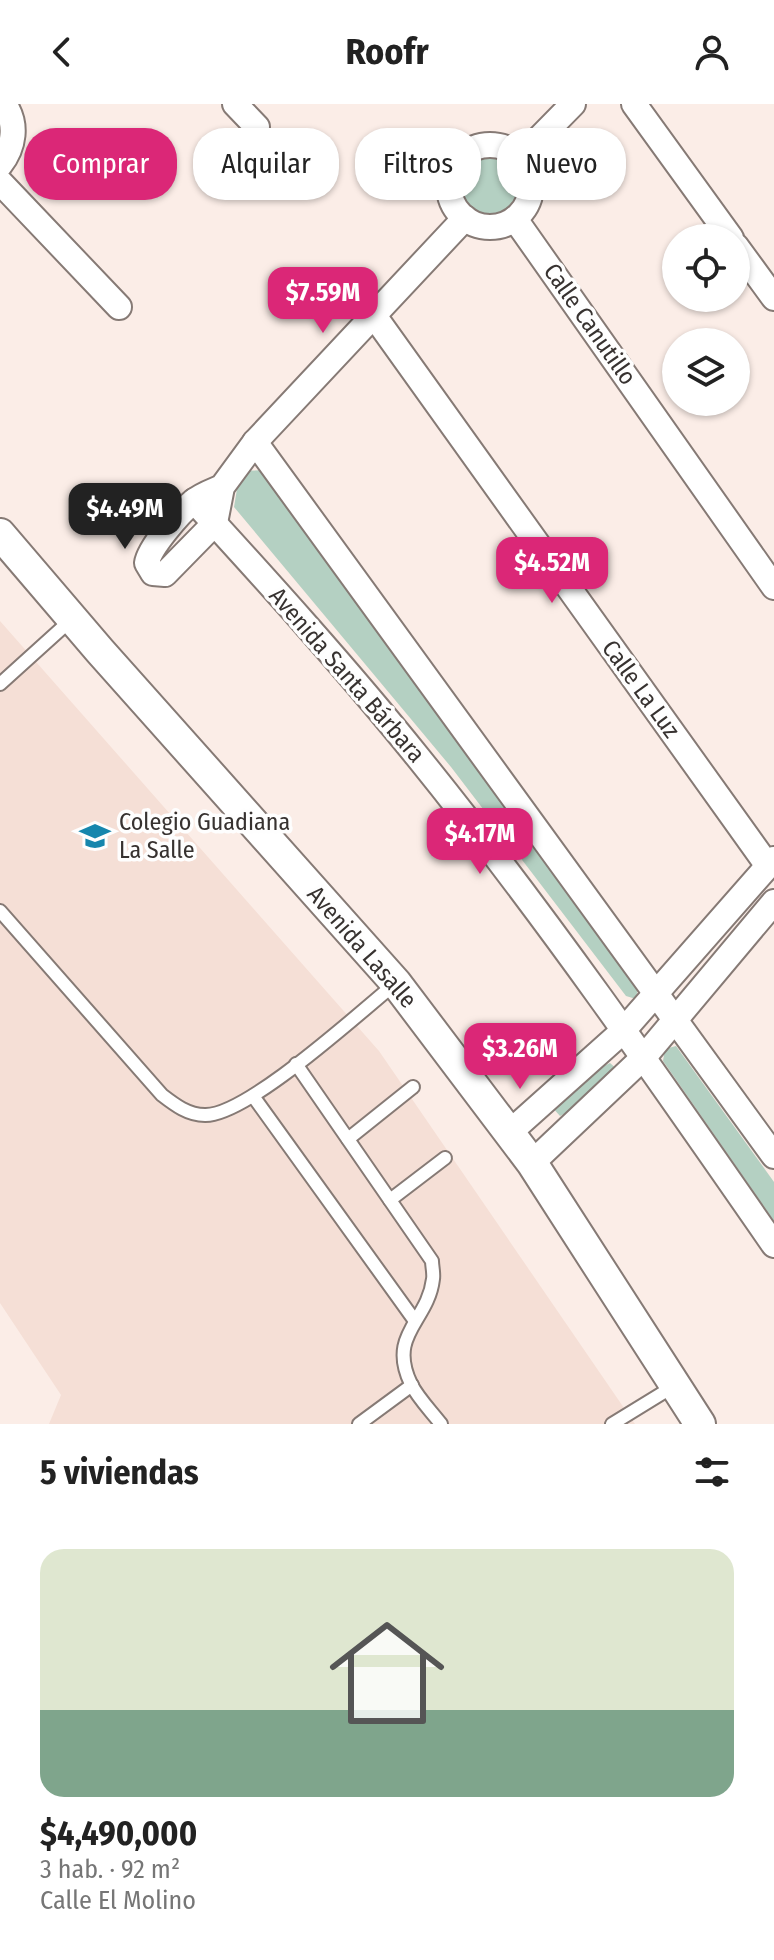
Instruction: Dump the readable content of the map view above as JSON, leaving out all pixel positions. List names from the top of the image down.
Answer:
{
  "streets": {
    "street": [
      "Calle Canutillo",
      "Avenida Santa Bárbara",
      "Calle La Luz",
      "Avenida Lasalle"
    ]
  },
  "places": {
    "school or university": ["Colegio Guadiana La Salle"]
  },
  "page": {
    "header": "Roofr",
    "chip": [
      "Comprar",
      "Alquilar",
      "Filtros",
      "Nuevo"
    ],
    "price": [
      "$7.59M",
      "$4.49M",
      "$4.52M",
      "$4.17M",
      "$3.26M"
    ],
    "heading": "5 viviendas",
    "list": [
      {
        "name": "$4,490,000",
        "note": "3 hab. · 92 m² · Calle El Molino"
      }
    ]
  }
}
